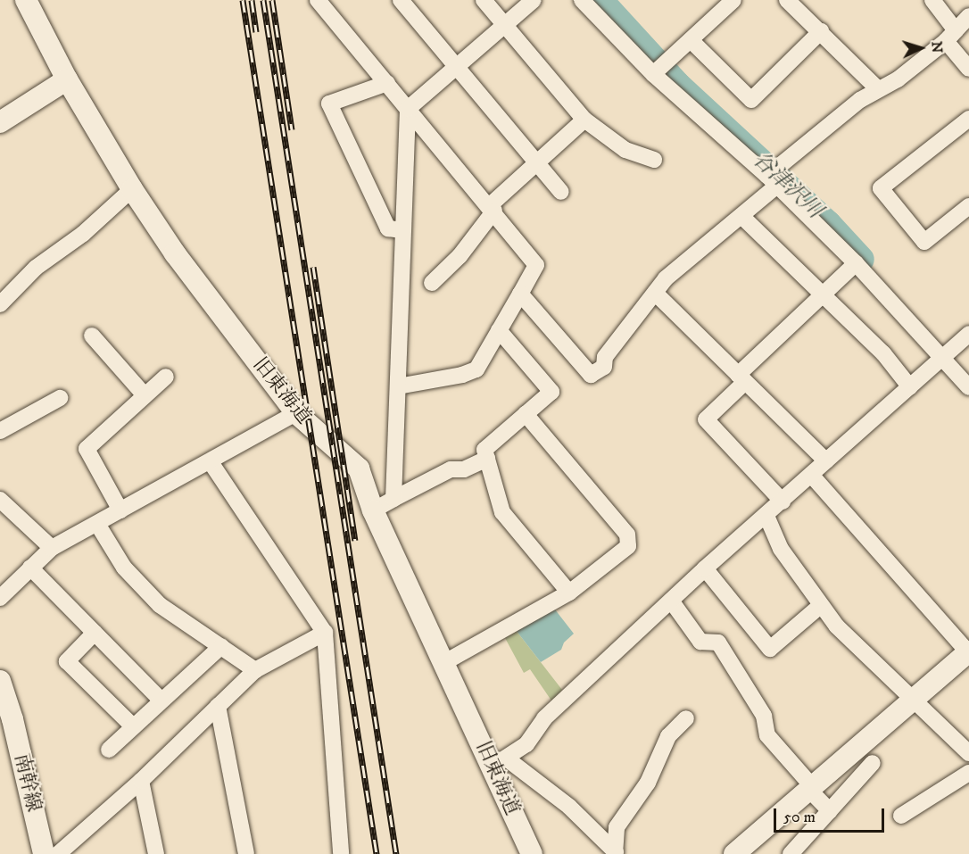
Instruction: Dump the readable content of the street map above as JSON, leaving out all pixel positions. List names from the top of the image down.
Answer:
{
  "streets": {
    "street": ["旧東海道", "南幹線"]
  },
  "water": ["谷津沢川"],
  "scale_bar": "50 m",
  "north": "right"
}
